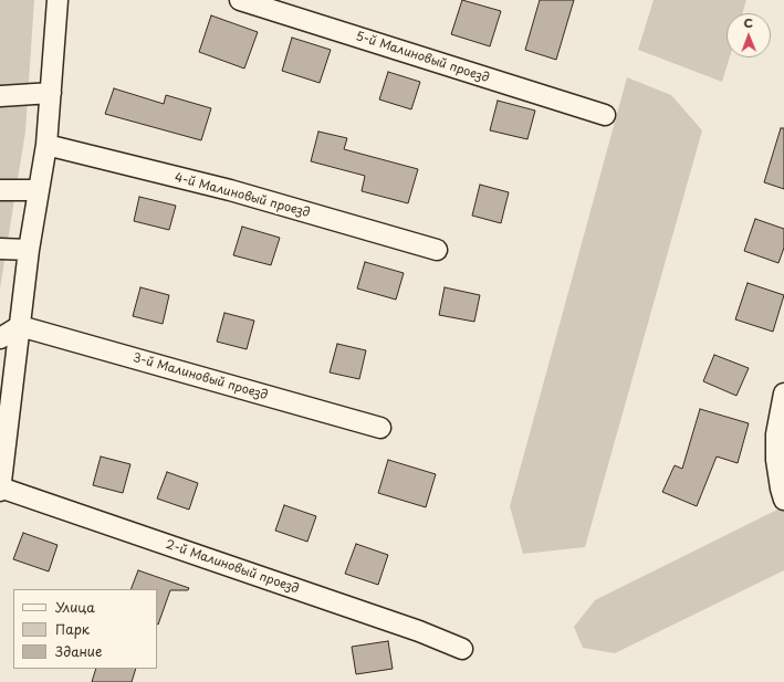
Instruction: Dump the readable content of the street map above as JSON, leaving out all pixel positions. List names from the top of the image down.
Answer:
{
  "streets": {
    "street": [
      "5-й Малиновый проезд",
      "4-й Малиновый проезд",
      "3-й Малиновый проезд",
      "2-й Малиновый проезд"
    ]
  },
  "legend": ["Улица", "Парк", "Здание"],
  "north": "top"
}
